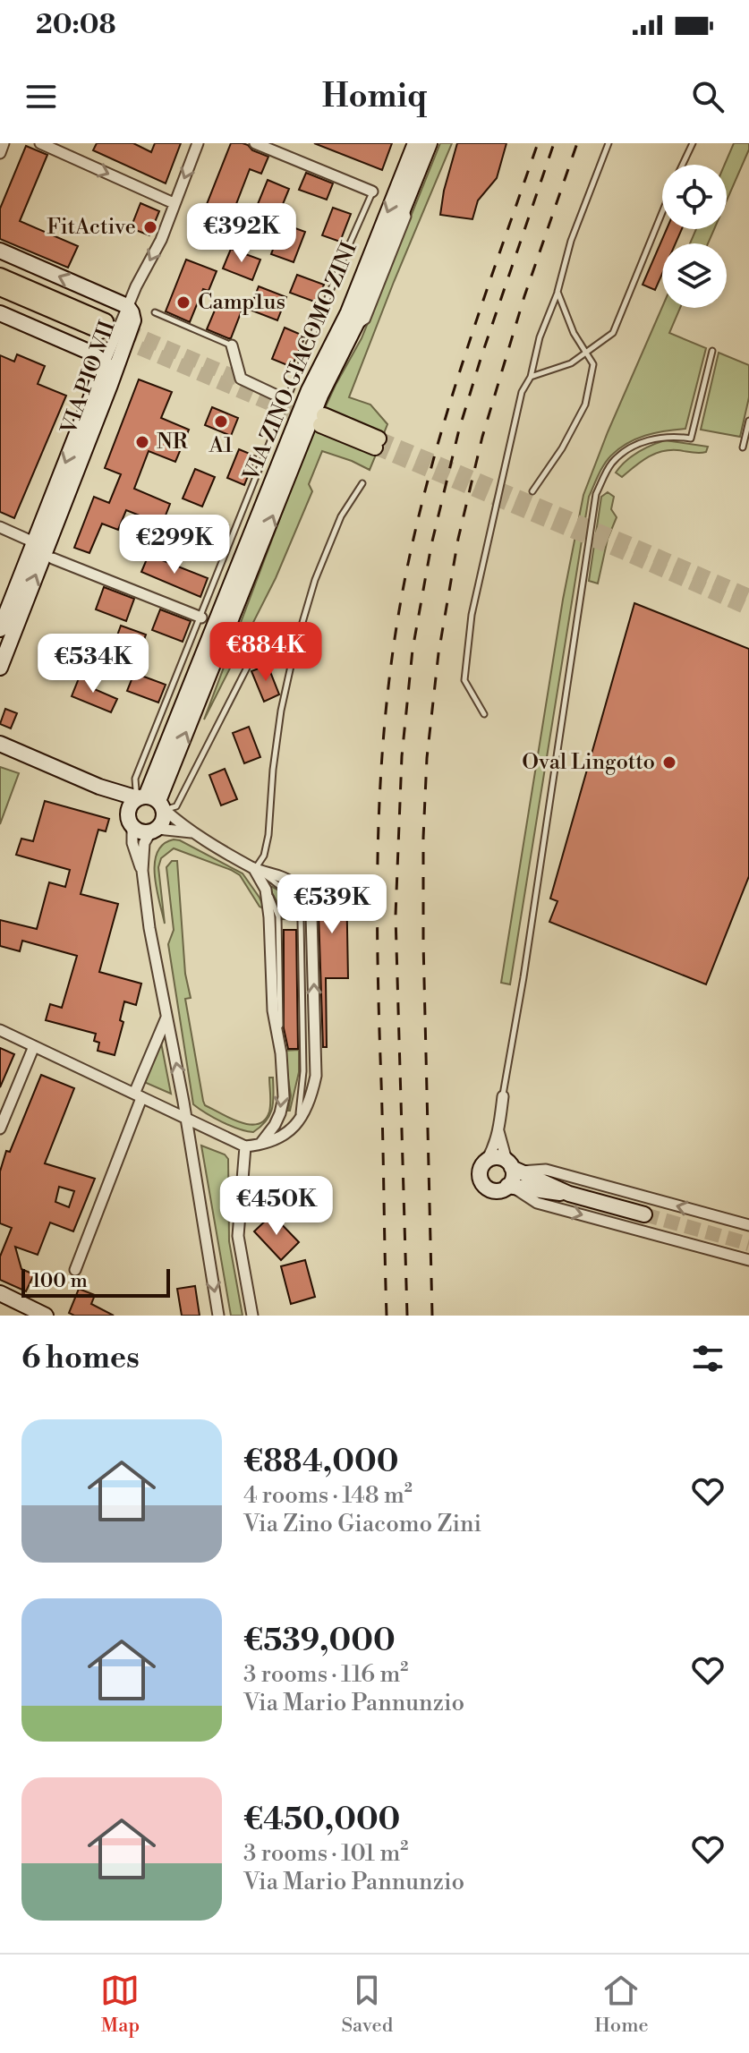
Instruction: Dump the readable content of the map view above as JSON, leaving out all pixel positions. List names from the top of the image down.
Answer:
{
  "streets": {
    "street": ["VIA ZINO GIACOMO ZINI", "VIA PIO VII"]
  },
  "places": [
    "FitActive",
    "Camp1us",
    "A1",
    "NR",
    "Oval Lingotto"
  ],
  "scale_bar": "100 m",
  "page": {
    "status": "20:08",
    "header": "Homiq",
    "price": [
      "€392K",
      "€299K",
      "€884K",
      "€534K",
      "€539K",
      "€450K"
    ],
    "scale": "100 m",
    "heading": "6 homes",
    "list": [
      {
        "name": "€884,000",
        "note": "4 rooms · 148 m² · Via Zino Giacomo Zini"
      },
      {
        "name": "€539,000",
        "note": "3 rooms · 116 m² · Via Mario Pannunzio"
      },
      {
        "name": "€450,000",
        "note": "3 rooms · 101 m² · Via Mario Pannunzio"
      }
    ],
    "tabs": ["Map", "Saved", "Home"]
  }
}
